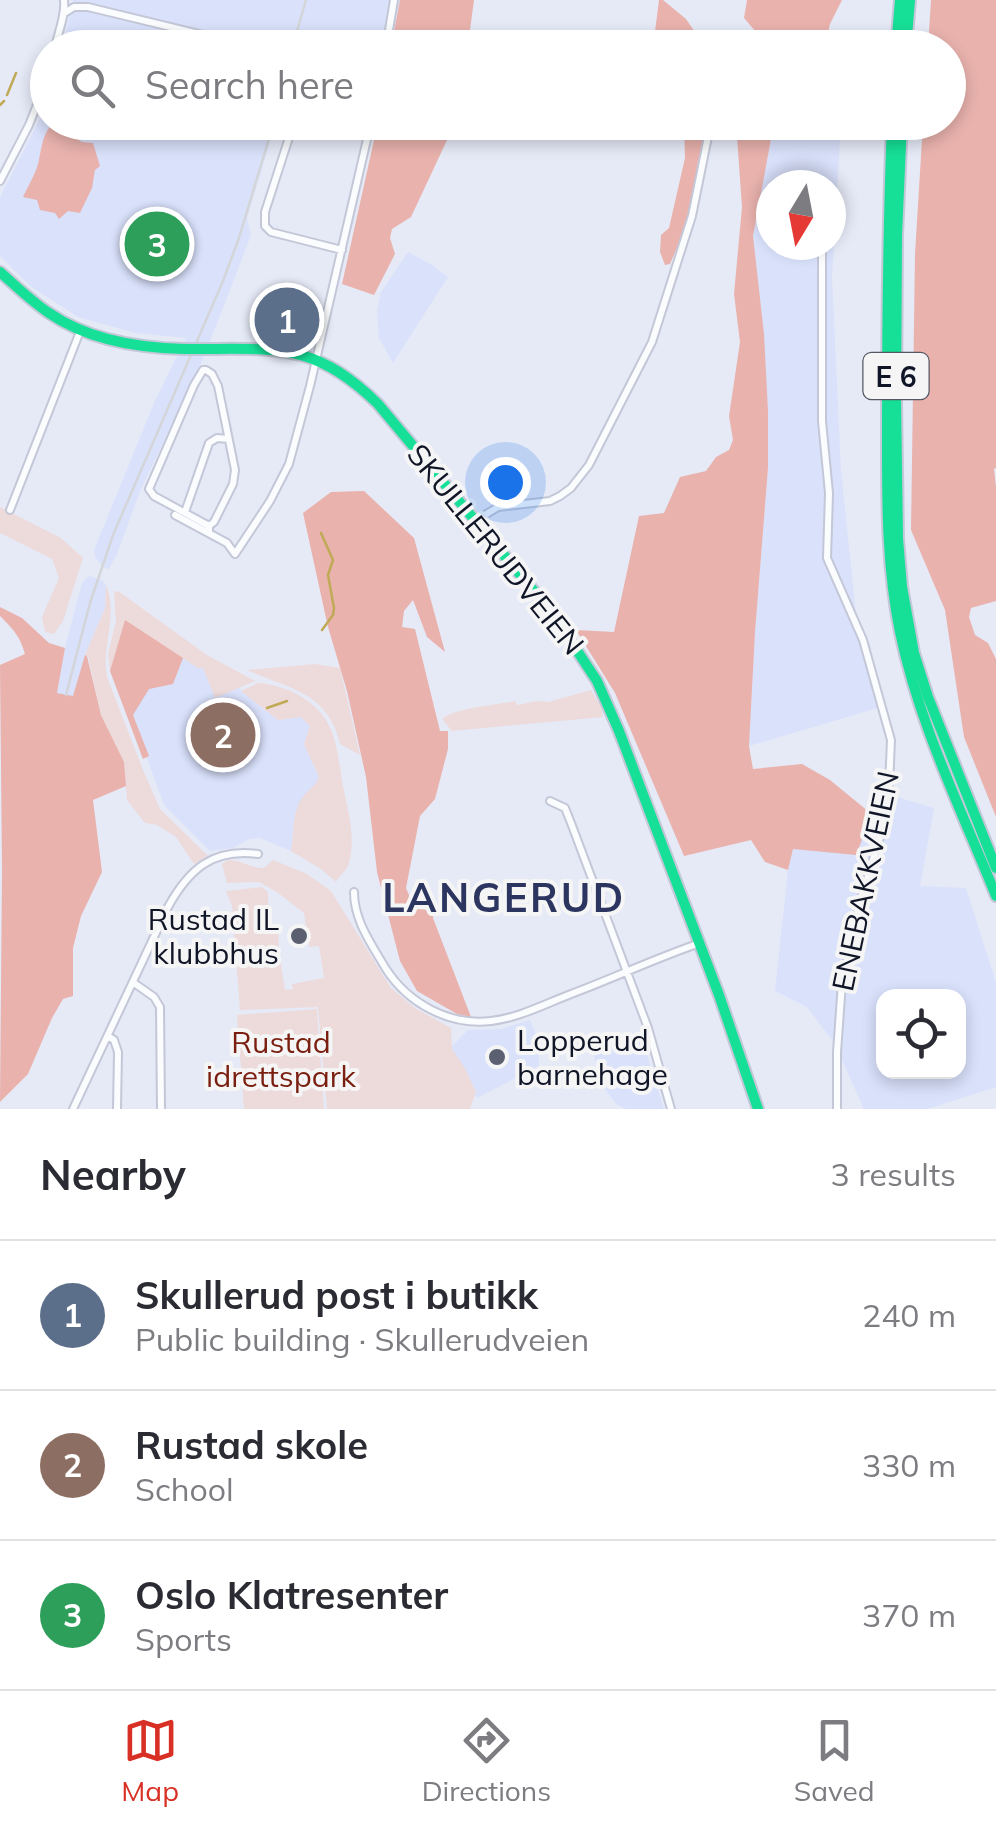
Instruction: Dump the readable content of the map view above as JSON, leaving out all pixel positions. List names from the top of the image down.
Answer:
{
  "streets": {
    "main road": ["E 6", "SKULLERUDVEIEN"],
    "street": ["ENEBAKKVEIEN"]
  },
  "districts": ["LANGERUD"],
  "parks": ["Rustad idrettspark"],
  "places": ["Rustad IL klubbhus", "Lopperud barnehage"],
  "north": "bottom",
  "page": {
    "search": "Search here",
    "pins": ["3", "1", "2"],
    "heading": ["Nearby", "3 results"],
    "list": [
      {
        "mark": "1",
        "name": "Skullerud post i butikk",
        "note": "Public building · Skullerudveien",
        "value": "240 m"
      },
      {
        "mark": "2",
        "name": "Rustad skole",
        "note": "School",
        "value": "330 m"
      },
      {
        "mark": "3",
        "name": "Oslo Klatresenter",
        "note": "Sports",
        "value": "370 m"
      }
    ],
    "nav": ["Map", "Directions", "Saved"]
  }
}
